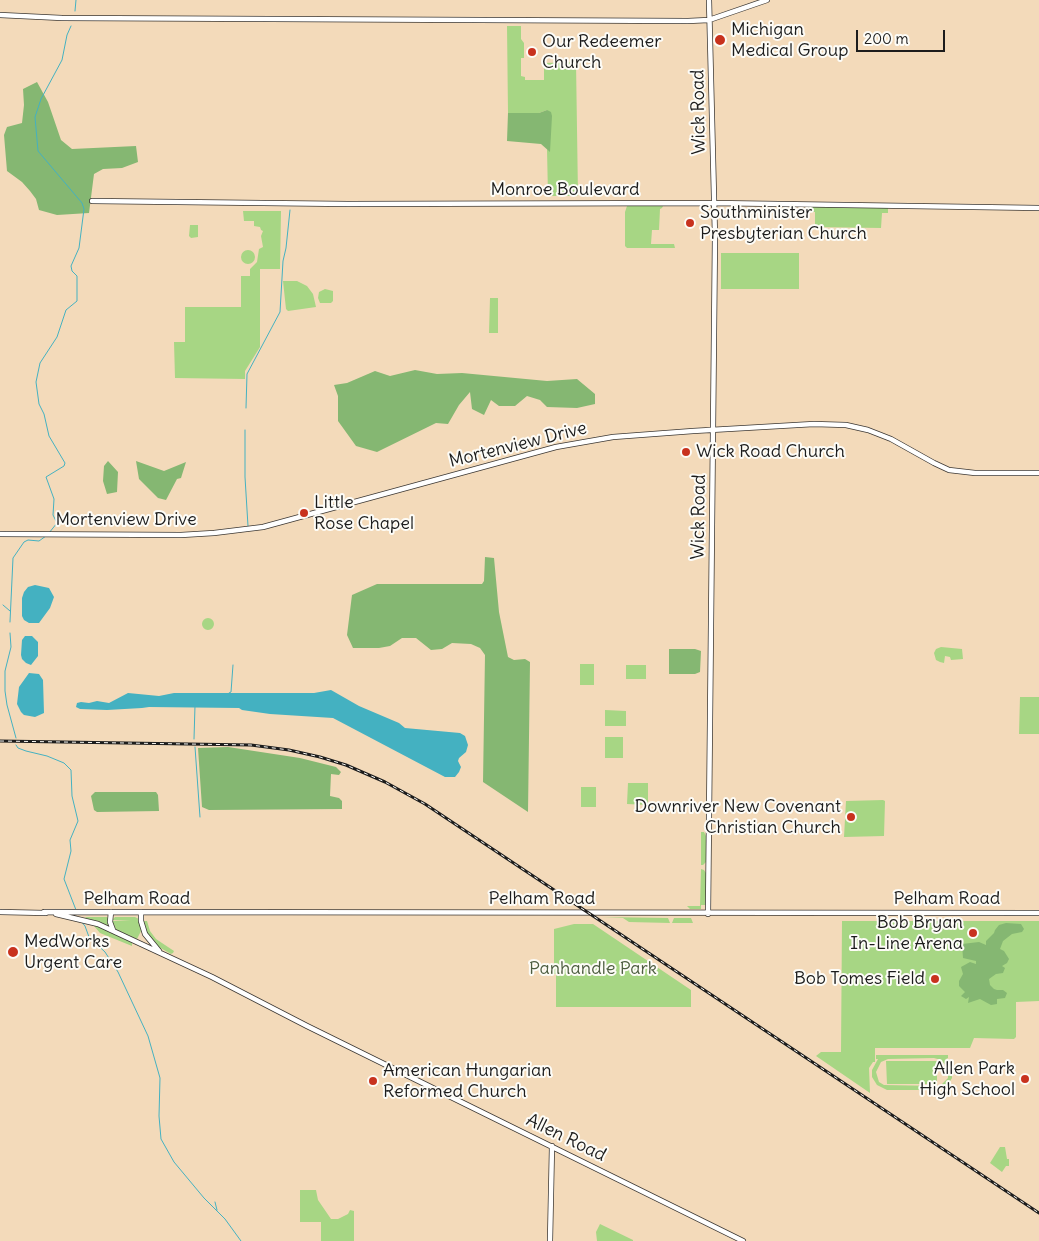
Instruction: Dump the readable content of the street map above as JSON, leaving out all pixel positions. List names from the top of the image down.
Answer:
{
  "streets": {
    "street": [
      "Wick Road",
      "Monroe Boulevard",
      "Mortenview Drive",
      "Pelham Road",
      "Allen Road"
    ]
  },
  "crossings": [
    ["Wick Road", "Monroe Boulevard"],
    ["Wick Road", "Mortenview Drive"],
    ["Wick Road", "Pelham Road"],
    ["Pelham Road", "Allen Road"]
  ],
  "parks": ["Panhandle Park"],
  "places": [
    "Michigan Medical Group",
    "Our Redeemer Church",
    "Southminister Presbyterian Church",
    "Wick Road Church",
    "Little Rose Chapel",
    "Downriver New Covenant Christian Church",
    "Bob Bryan In-Line Arena",
    "MedWorks Urgent Care",
    "Bob Tomes Field",
    "Allen Park High School",
    "American Hungarian Reformed Church"
  ],
  "scale_bar": "200 m"
}
